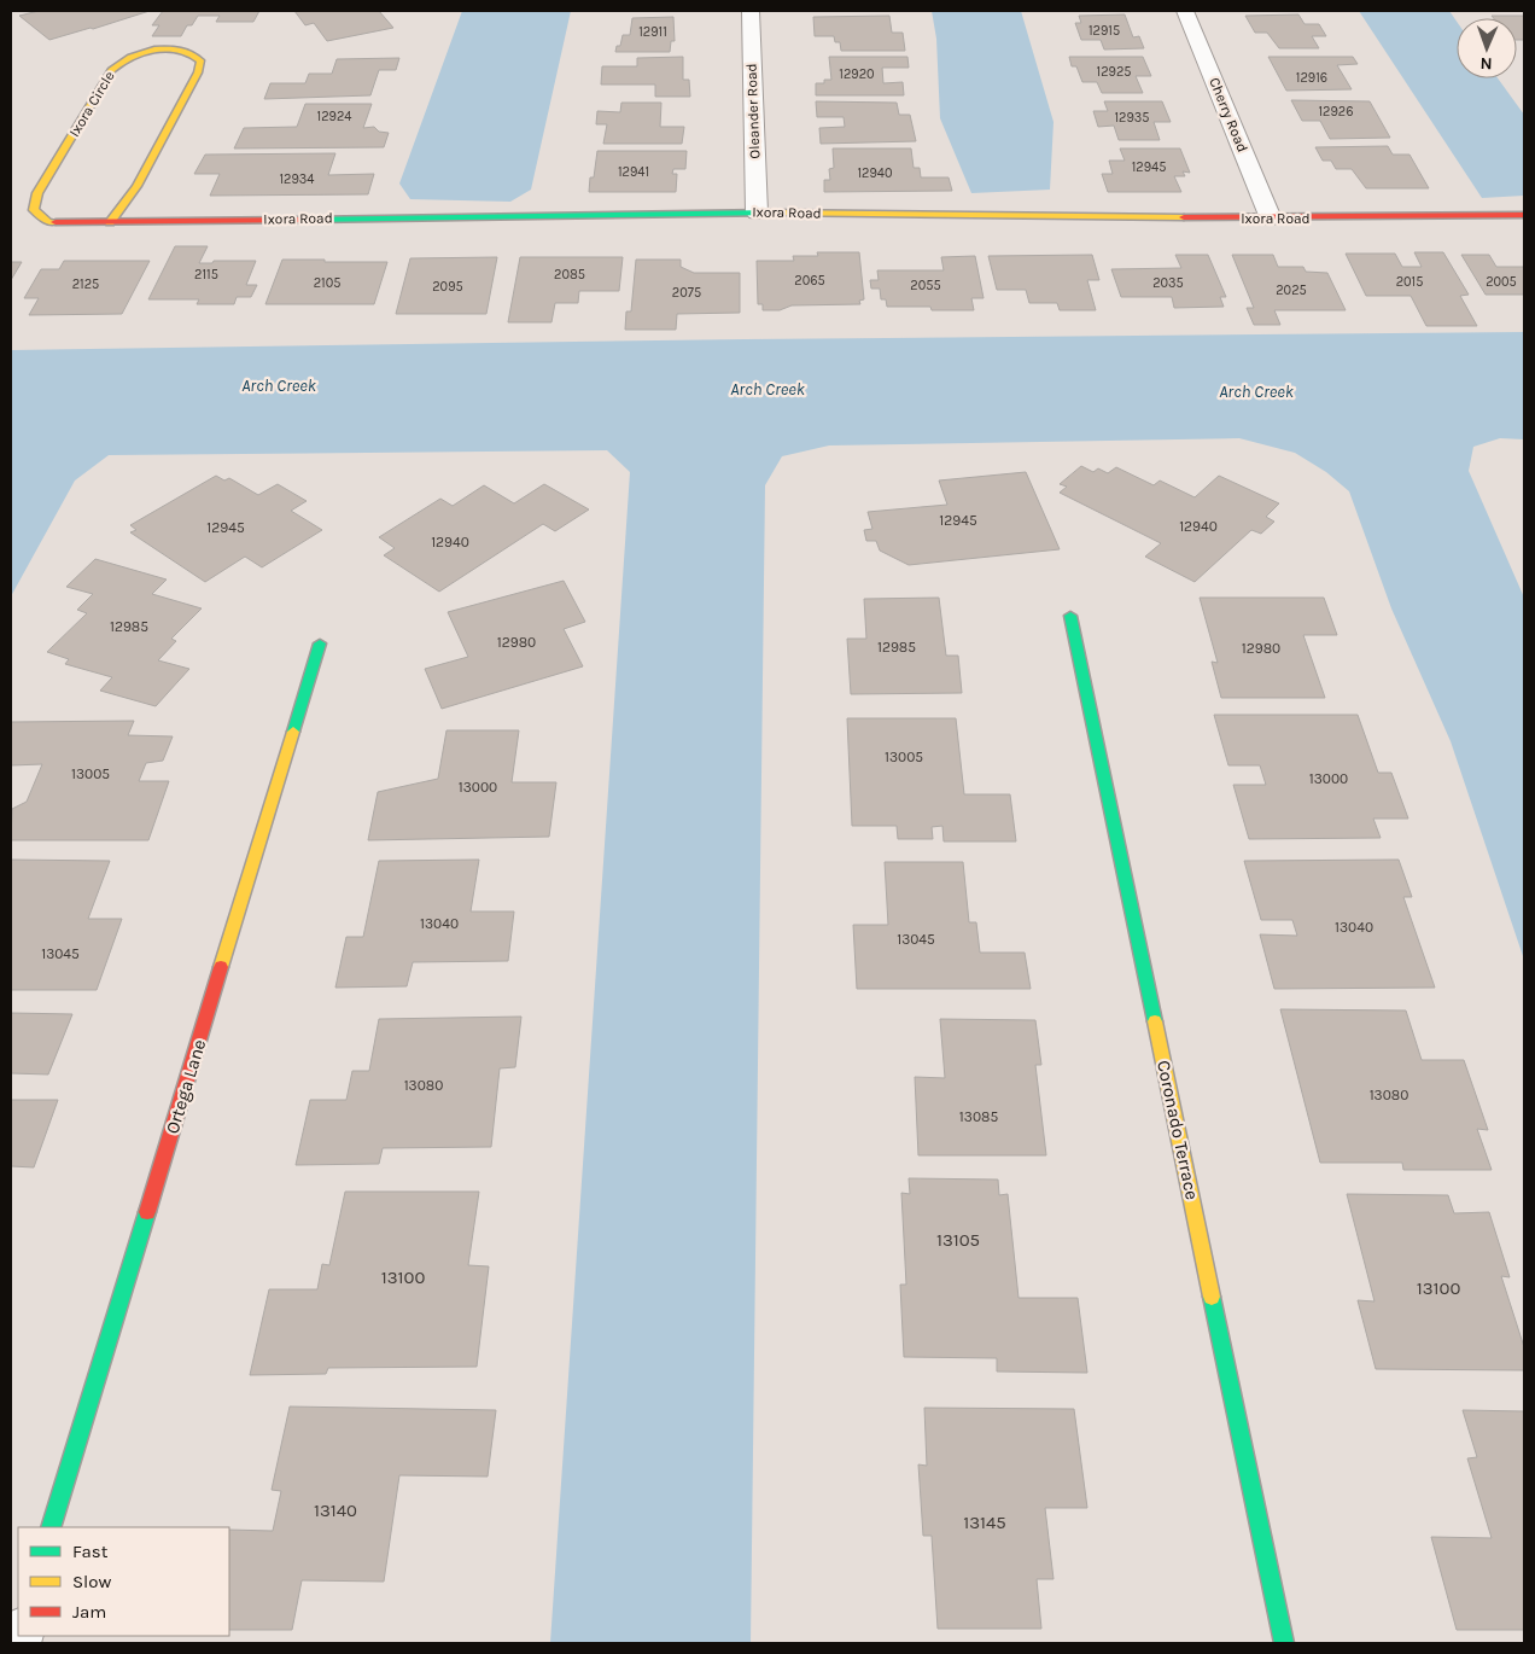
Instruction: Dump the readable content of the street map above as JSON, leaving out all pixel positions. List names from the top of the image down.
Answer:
{
  "streets": {
    "street": [
      "Ixora Circle",
      "Oleander Road",
      "Cherry Road",
      "Ixora Road",
      "Ortega Lane",
      "Coronado Terrace"
    ]
  },
  "crossings": [
    ["Ixora Circle", "Ixora Road"],
    ["Oleander Road", "Ixora Road"],
    ["Cherry Road", "Ixora Road"]
  ],
  "water": ["Arch Creek"],
  "house_numbers": [
    "12915",
    "12911",
    "12925",
    "12920",
    "12916",
    "12926",
    "12924",
    "12935",
    "12945",
    "12941",
    "12940",
    "12934",
    "2115",
    "2085",
    "2065",
    "2015",
    "2005",
    "2105",
    "2035",
    "2125",
    "2055",
    "2095",
    "2025",
    "2075",
    "12945",
    "12940",
    "12945",
    "12940",
    "12985",
    "12980",
    "12985",
    "12980",
    "13005",
    "13005",
    "13000",
    "13000",
    "13040",
    "13040",
    "13045",
    "13045",
    "13080",
    "13080",
    "13085",
    "13105",
    "13100",
    "13100",
    "13140",
    "13145"
  ],
  "legend": ["Fast", "Slow", "Jam"],
  "north": "bottom"
}
